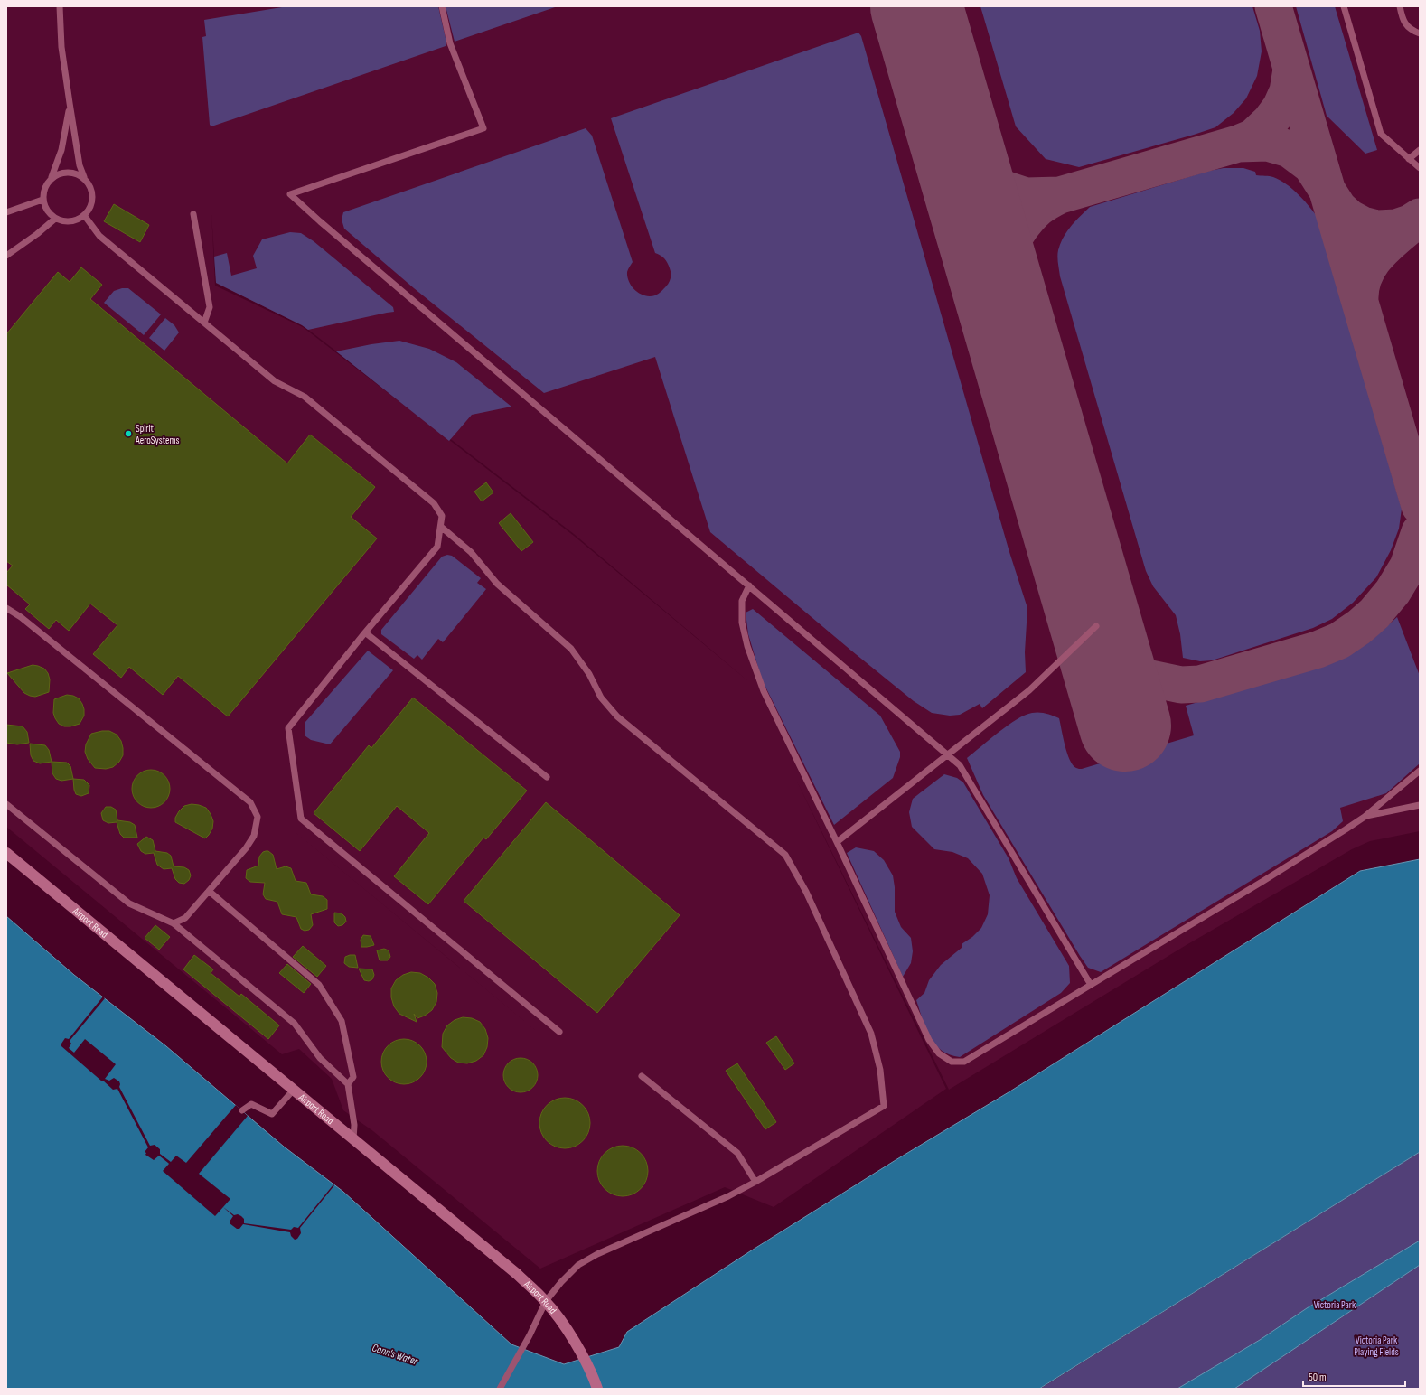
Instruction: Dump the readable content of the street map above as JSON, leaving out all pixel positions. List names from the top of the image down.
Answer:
{
  "streets": {
    "street": ["Airport Road"]
  },
  "water": ["Conn's Water"],
  "parks": ["Victoria Park", "Victoria Park Playing Fields"],
  "places": ["Spirit AeroSystems"],
  "scale_bar": "50 m"
}
